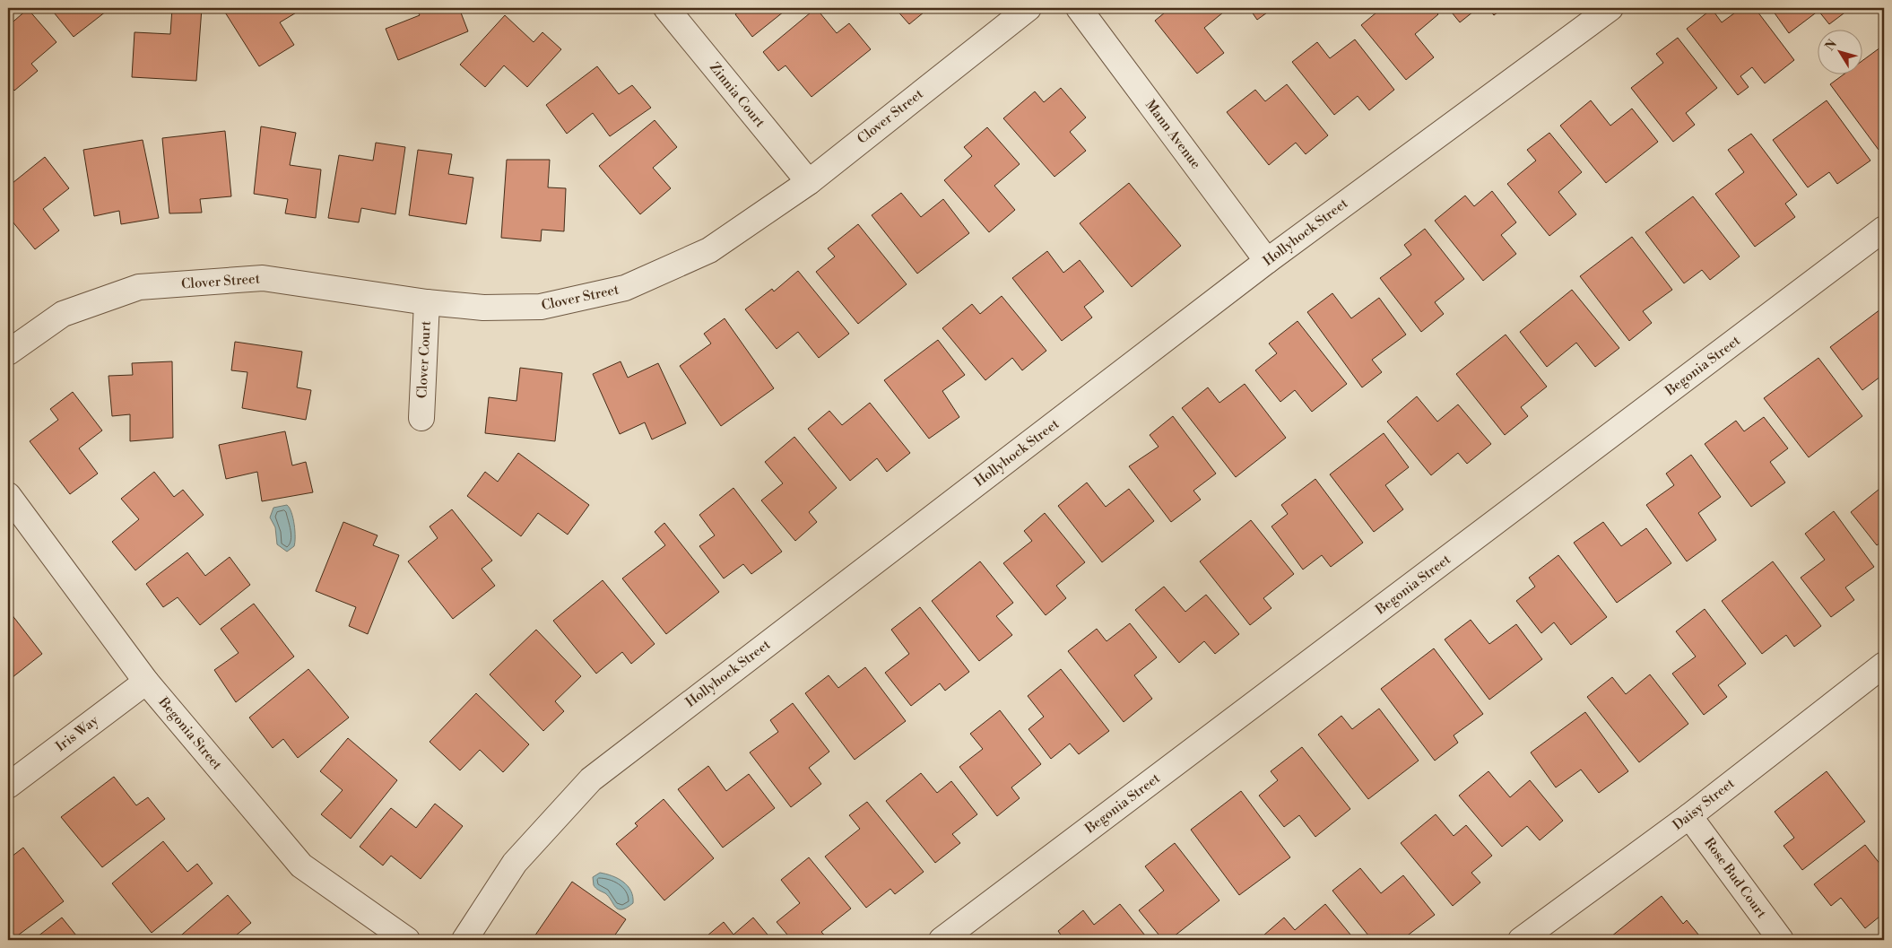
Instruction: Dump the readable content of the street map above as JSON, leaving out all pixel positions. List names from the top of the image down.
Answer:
{
  "streets": {
    "street": [
      "Zinnia Court",
      "Clover Street",
      "Mann Avenue",
      "Hollyhock Street",
      "Clover Court",
      "Begonia Street",
      "Iris Way",
      "Daisy Street",
      "Rose Bud Court"
    ]
  },
  "crossings": [
    ["Zinnia Court", "Clover Street"],
    ["Clover Street", "Clover Court"],
    ["Mann Avenue", "Hollyhock Street"],
    ["Begonia Street", "Iris Way"],
    ["Daisy Street", "Rose Bud Court"]
  ],
  "north": "top left"
}
